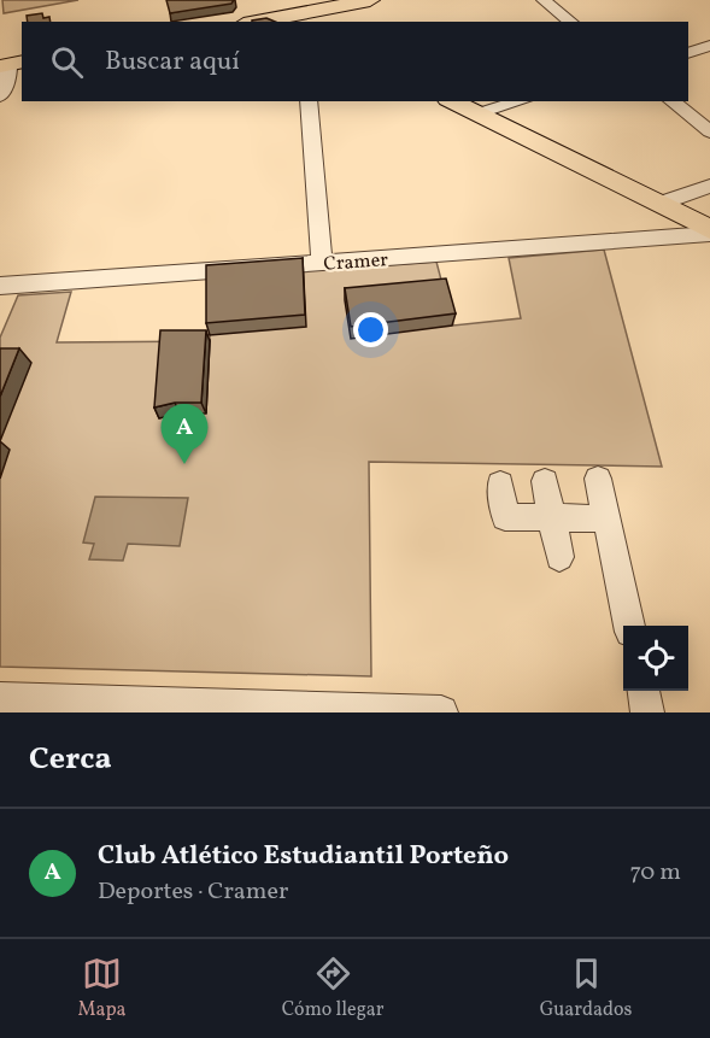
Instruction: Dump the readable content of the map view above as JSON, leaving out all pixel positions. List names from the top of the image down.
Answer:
{
  "streets": {
    "street": ["Cramer"]
  },
  "page": {
    "search": "Buscar aquí",
    "pins": "A",
    "heading": "Cerca",
    "list": [
      {
        "mark": "A",
        "name": "Club Atlético Estudiantil Porteño",
        "note": "Deportes · Cramer",
        "value": "70 m"
      }
    ],
    "nav": ["Mapa", "Cómo llegar", "Guardados"]
  }
}
